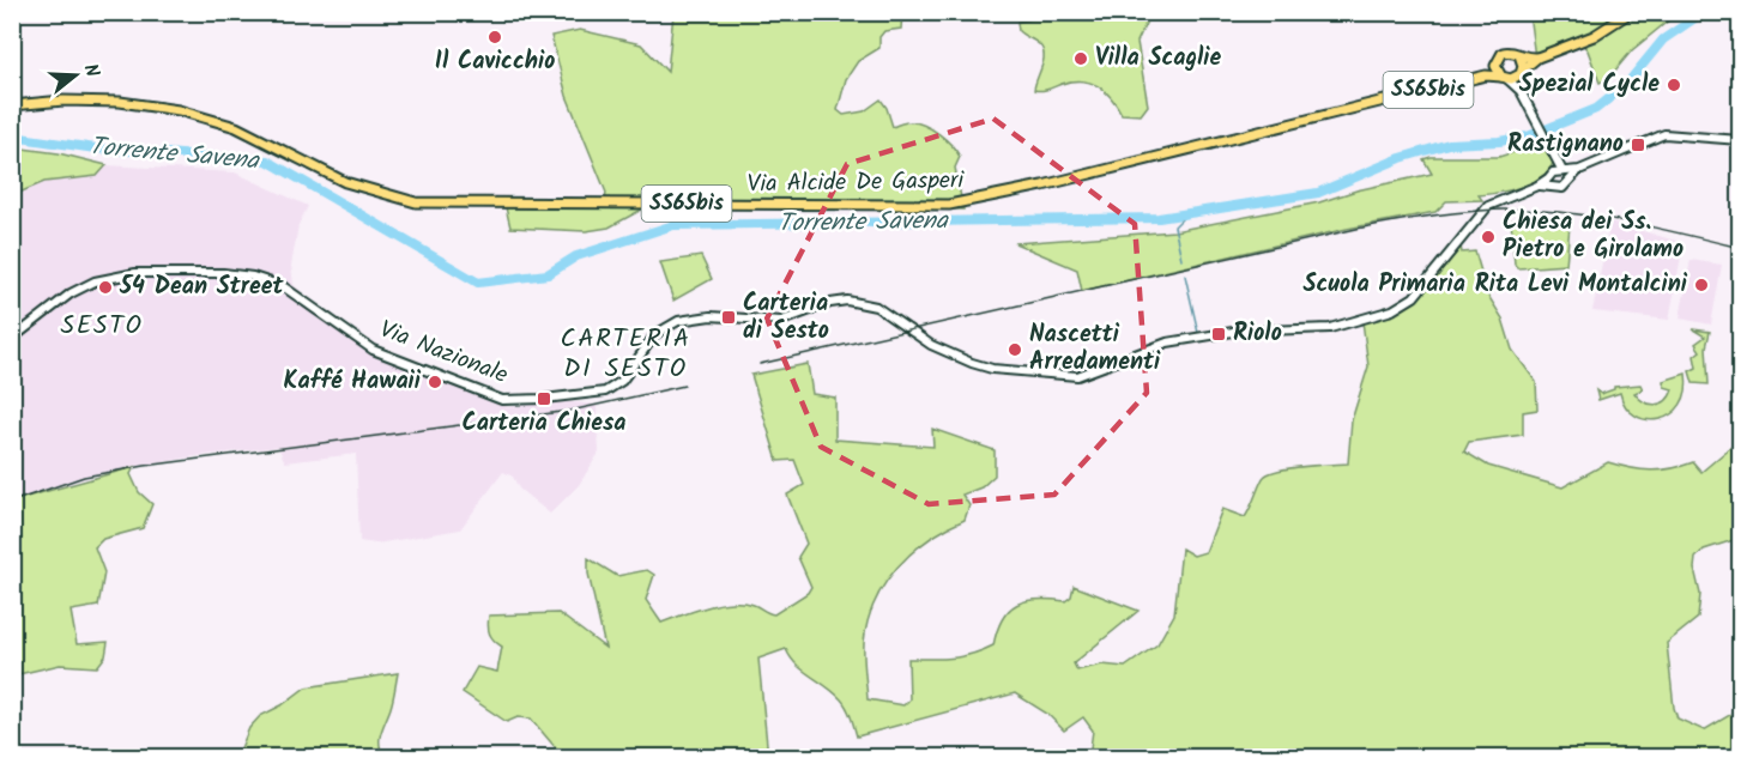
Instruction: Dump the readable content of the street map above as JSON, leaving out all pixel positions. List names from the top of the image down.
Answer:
{
  "streets": {
    "main road": ["SS65bis", "Via Alcide De Gasperi", "Via Nazionale"]
  },
  "crossings": [
    ["SS65bis", "Via Alcide De Gasperi"]
  ],
  "districts": ["SESTO", "CARTERIA DI SESTO"],
  "water": ["Torrente Savena"],
  "places": {
    "other": [
      "Il Cavicchio",
      "Villa Scaglie",
      "Spezial Cycle",
      "Chiesa dei Ss. Pietro e Girolamo",
      "Scuola Primaria Rita Levi Montalcini",
      "54 Dean Street",
      "Nascetti Arredamenti",
      "Kaffé Hawaii"
    ],
    "transit": [
      "Rastignano",
      "Carteria di Sesto",
      "Riolo",
      "Carteria Chiesa"
    ]
  },
  "north": "right"
}
